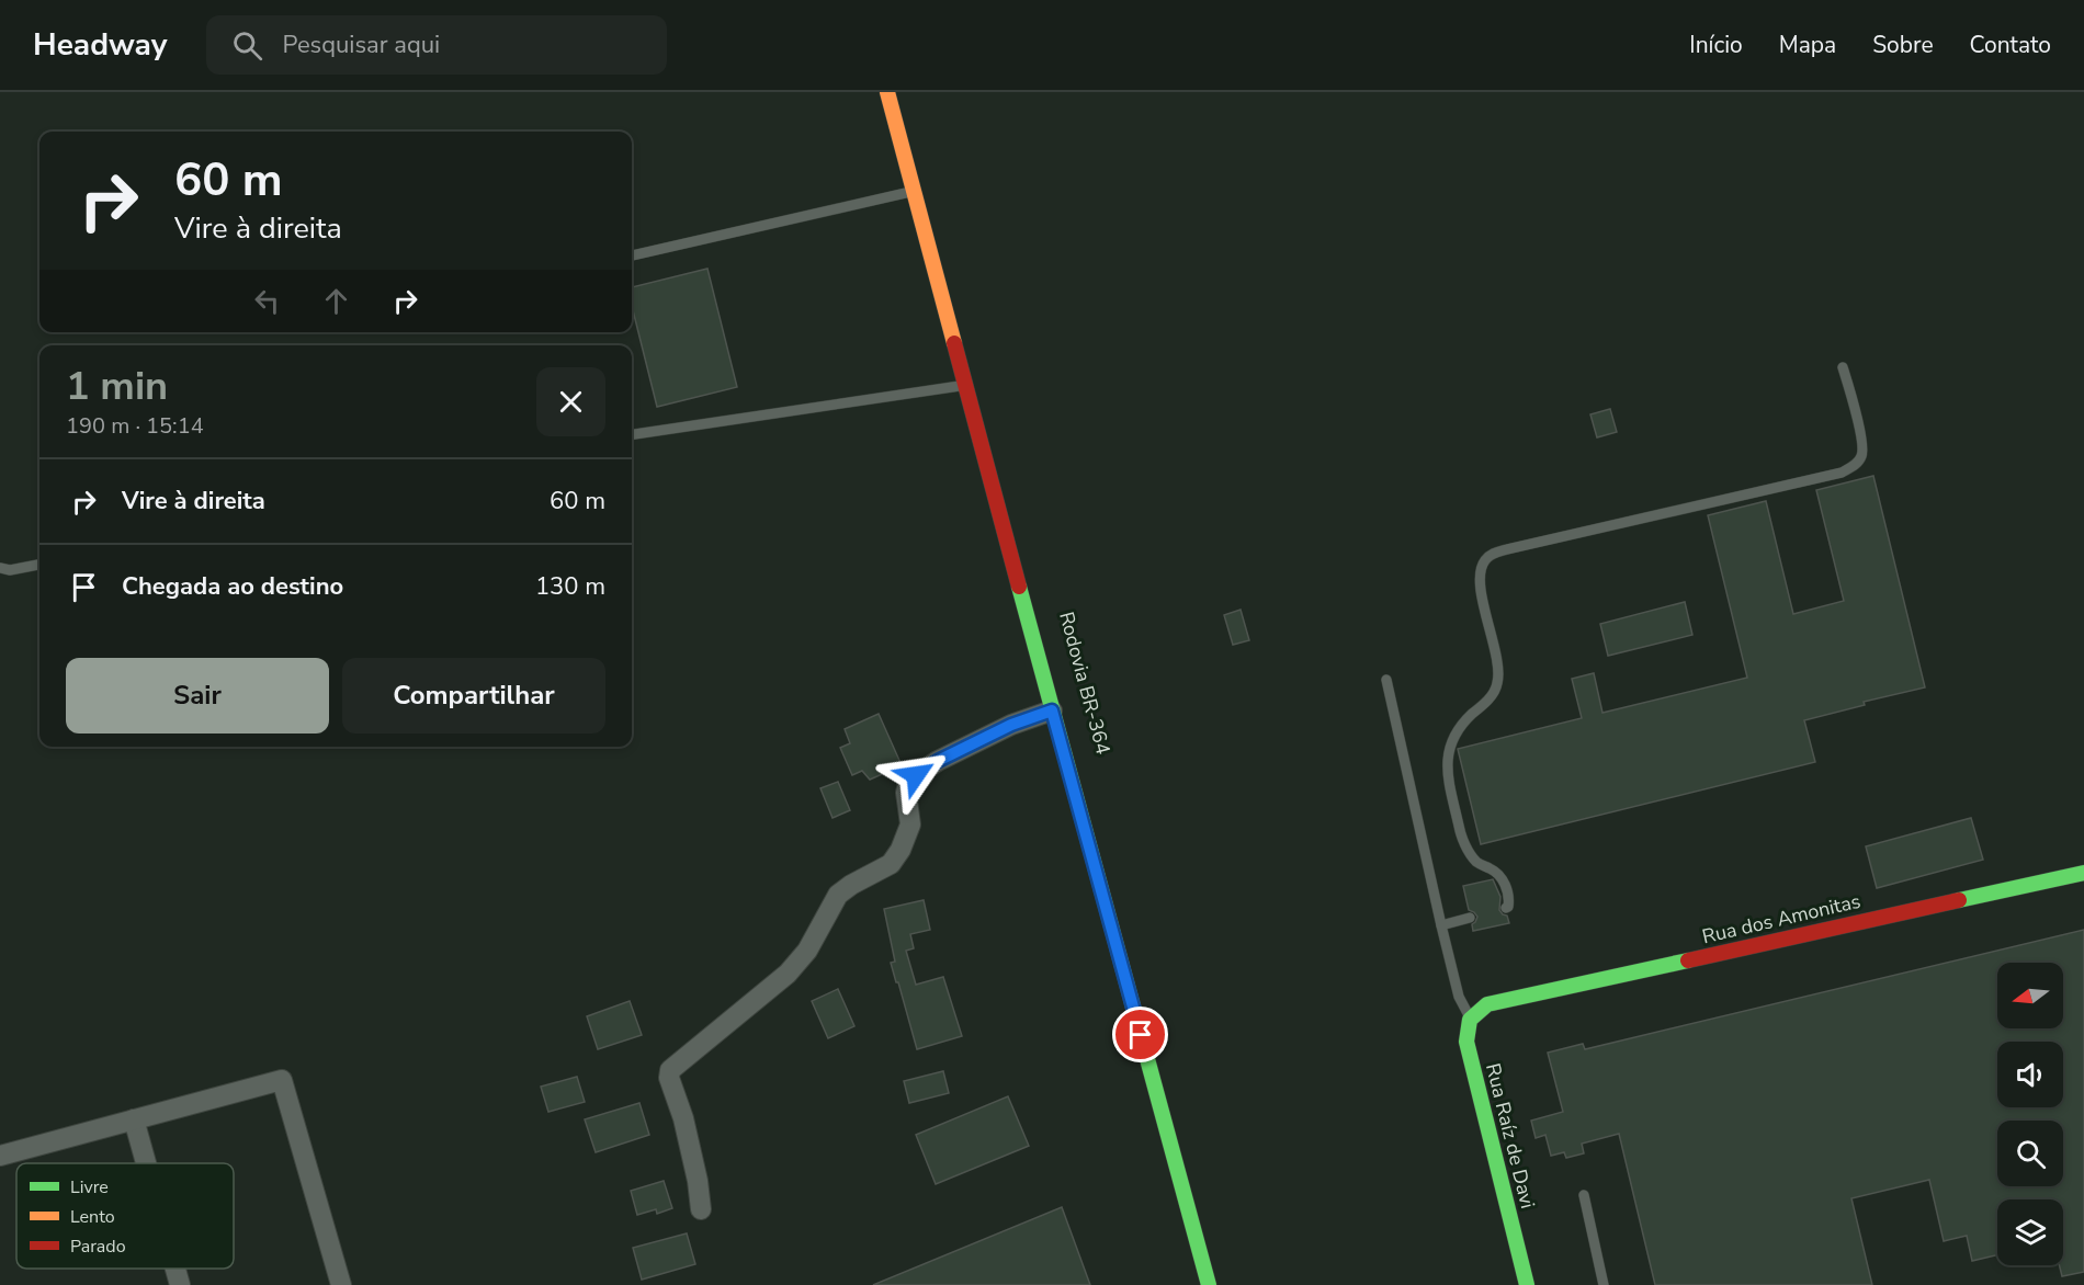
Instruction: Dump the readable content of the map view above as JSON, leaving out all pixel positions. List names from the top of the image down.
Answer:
{
  "streets": {
    "main road": ["Rua dos Amonitas", "Rua Raíz de Davi"]
  },
  "crossings": [
    ["Rua dos Amonitas", "Rua Raíz de Davi"]
  ],
  "legend": ["Livre", "Lento", "Parado"],
  "north": "left",
  "page": {
    "header": "Headway",
    "search": "Pesquisar aqui",
    "nav": [
      "Início",
      "Mapa",
      "Sobre",
      "Contato"
    ],
    "turn": ["60 m", "Vire à direita"],
    "heading": ["1 min", "190 m · 15:14"],
    "list": [
      {
        "name": "Vire à direita",
        "value": "60 m"
      },
      {
        "name": "Chegada ao destino",
        "value": "130 m"
      }
    ],
    "buttons": ["Sair", "Compartilhar"]
  }
}
